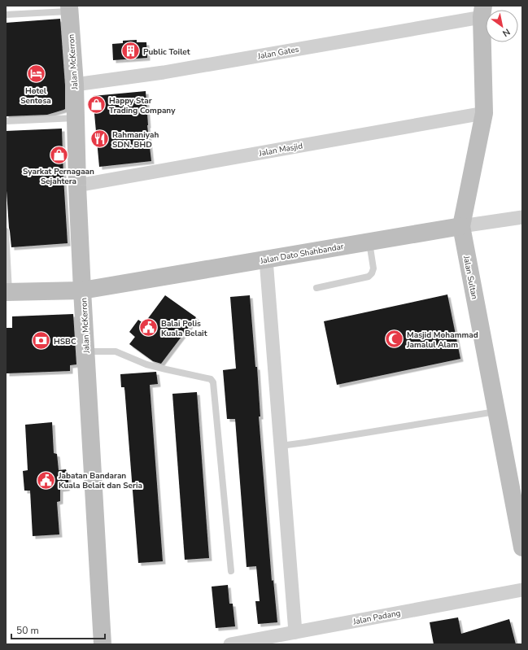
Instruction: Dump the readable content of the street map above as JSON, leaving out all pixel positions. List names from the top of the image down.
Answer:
{
  "streets": {
    "street": [
      "Jalan Gates",
      "Jalan McKerron",
      "Jalan Masjid",
      "Jalan Dato Shahbandar",
      "Jalan Sultan",
      "Jalan Padang"
    ]
  },
  "crossings": [
    ["Jalan Gates", "Jalan McKerron"],
    ["Jalan Gates", "Jalan Sultan"],
    ["Jalan McKerron", "Jalan Masjid"],
    ["Jalan McKerron", "Jalan Dato Shahbandar"],
    ["Jalan Masjid", "Jalan Sultan"],
    ["Jalan Dato Shahbandar", "Jalan Sultan"]
  ],
  "places": {
    "building": ["Public Toilet"],
    "hotel": ["Hotel Sentosa"],
    "shop": ["Happy Star Trading Company", "Syarkat Pernagaan Sejahtera"],
    "restaurant": ["Rahmaniyah SDN. BHD"],
    "public building": ["Balai Polis Kuala Belait", "Jabatan Bandaran Kuala Belait dan Seria"],
    "mosque": ["Masjid Mohammad Jamalul Alam"],
    "bank": ["HSBC"]
  },
  "scale_bar": "50 m",
  "north": "bottom right"
}
